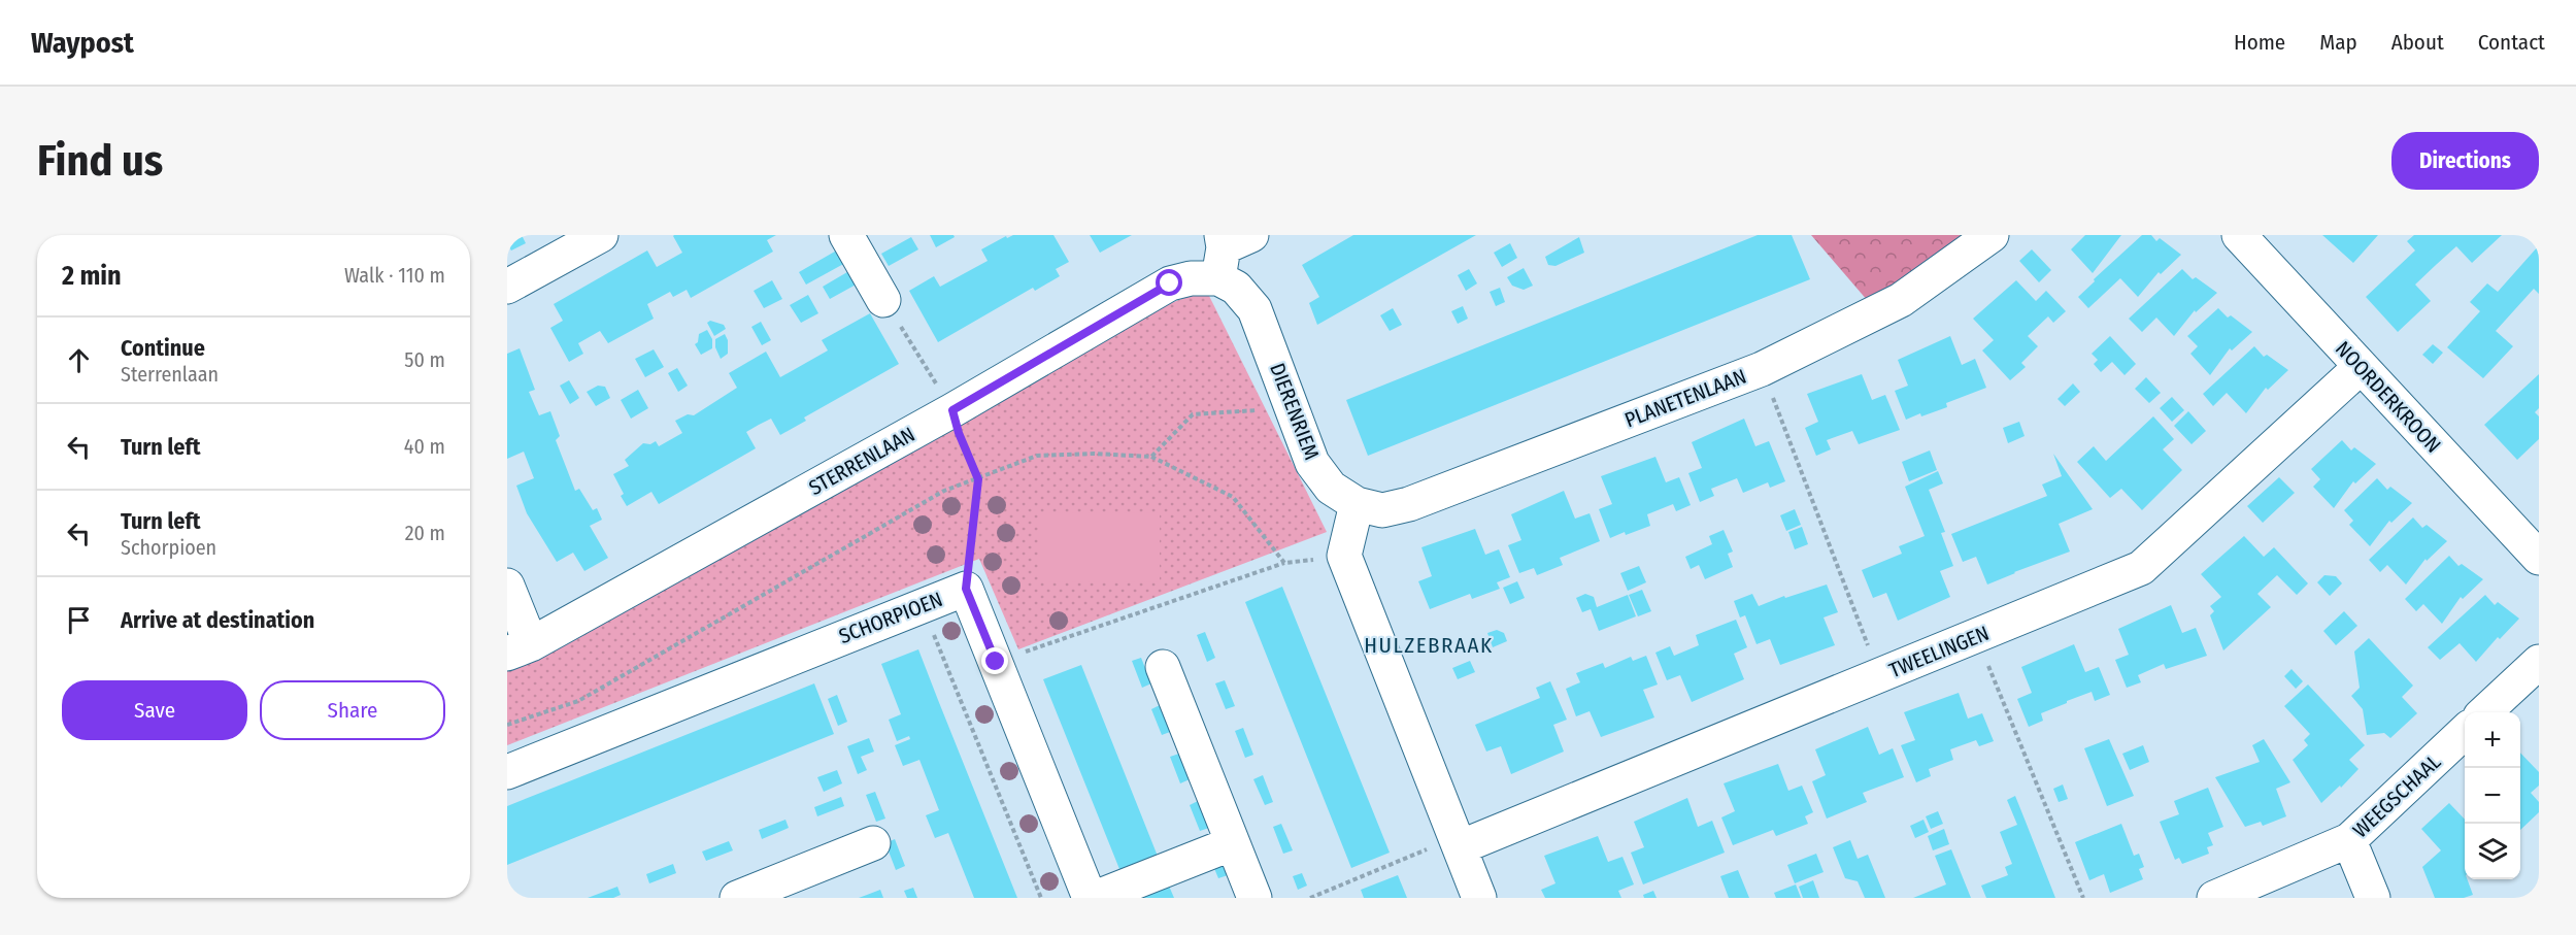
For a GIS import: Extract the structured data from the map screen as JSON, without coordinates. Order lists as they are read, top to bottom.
{
  "streets": {
    "street": [
      "NOORDERKROON",
      "PLANETENLAAN",
      "DIERENRIEM",
      "STERRENLAAN",
      "SCHORPIOEN",
      "TWEELINGEN",
      "WEEGSCHAAL"
    ]
  },
  "crossings": [
    ["NOORDERKROON", "TWEELINGEN"],
    ["PLANETENLAAN", "DIERENRIEM"],
    ["DIERENRIEM", "STERRENLAAN"]
  ],
  "districts": ["HULZEBRAAK"],
  "page": {
    "header": "Waypost",
    "nav": [
      "Home",
      "Map",
      "About",
      "Contact"
    ],
    "buttons": [
      "Directions",
      ["Save", "Share"]
    ],
    "title": "Find us",
    "heading": ["2 min", "Walk · 110 m"],
    "list": [
      ["Continue", "Sterrenlaan", "50 m"],
      ["Turn left", "40 m"],
      ["Turn left", "Schorpioen", "20 m"],
      "Arrive at destination"
    ],
    "map_buttons": ["+", "−"]
  }
}
